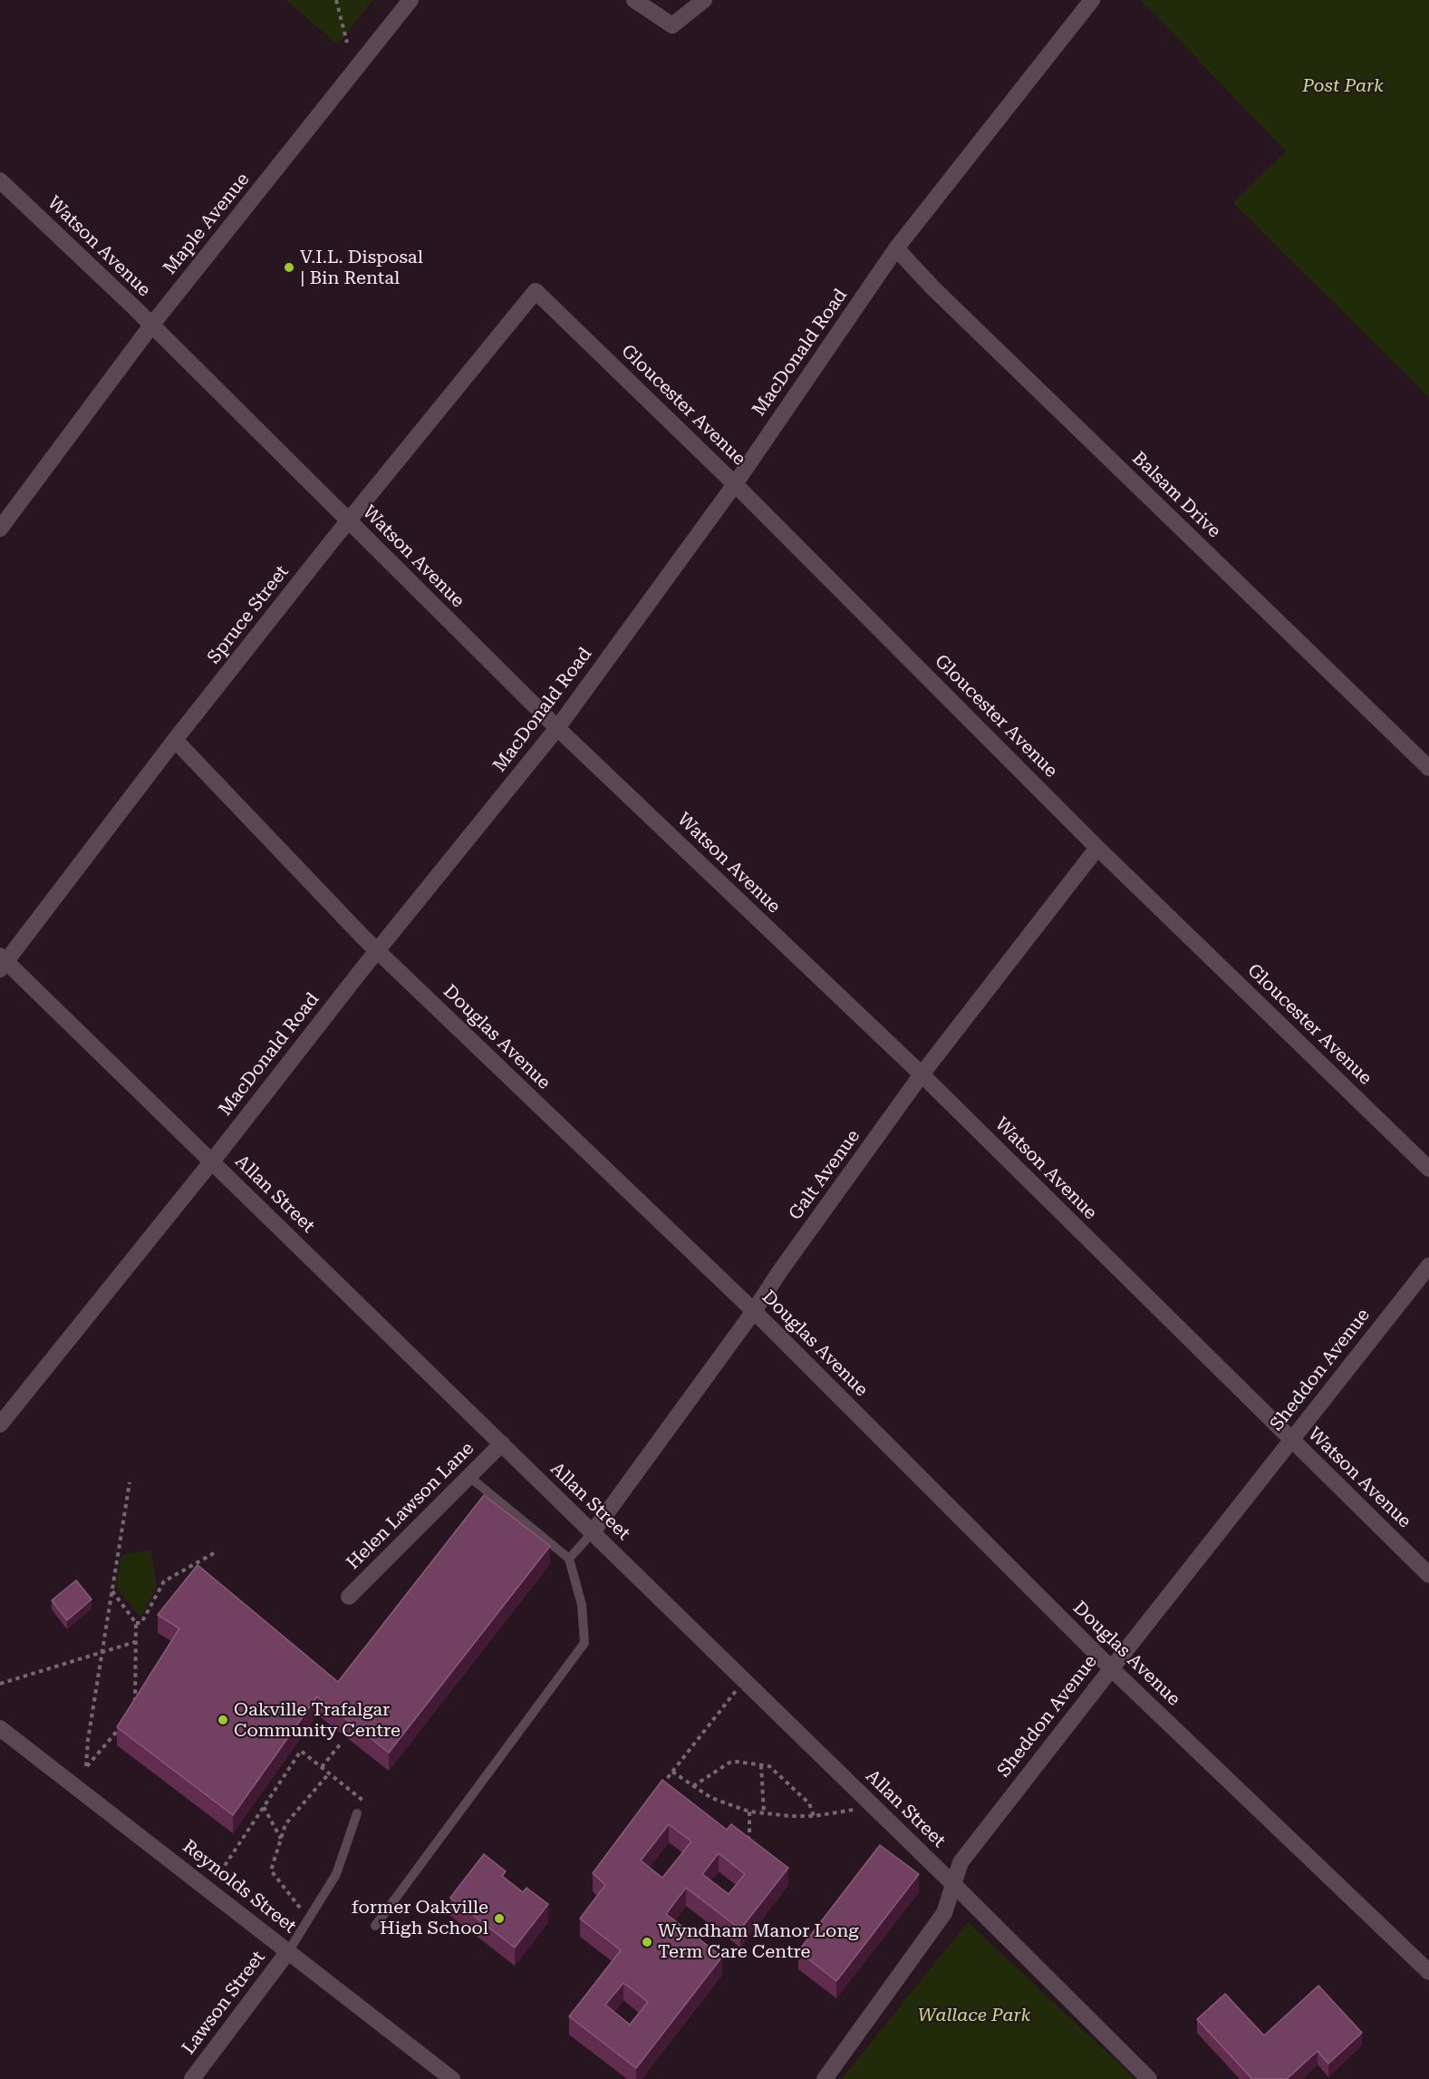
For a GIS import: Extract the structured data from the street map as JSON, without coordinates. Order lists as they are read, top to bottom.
{
  "streets": {
    "street": [
      "Maple Avenue",
      "Watson Avenue",
      "MacDonald Road",
      "Gloucester Avenue",
      "Balsam Drive",
      "Spruce Street",
      "Douglas Avenue",
      "Galt Avenue",
      "Allan Street",
      "Sheddon Avenue",
      "Helen Lawson Lane",
      "Reynolds Street",
      "Lawson Street"
    ]
  },
  "crossings": [
    ["Maple Avenue", "Watson Avenue"],
    ["Watson Avenue", "MacDonald Road"],
    ["Watson Avenue", "Spruce Street"],
    ["Watson Avenue", "Galt Avenue"],
    ["Watson Avenue", "Sheddon Avenue"],
    ["MacDonald Road", "Gloucester Avenue"],
    ["MacDonald Road", "Balsam Drive"],
    ["MacDonald Road", "Douglas Avenue"],
    ["MacDonald Road", "Allan Street"],
    ["Gloucester Avenue", "Spruce Street"],
    ["Gloucester Avenue", "Galt Avenue"],
    ["Spruce Street", "Douglas Avenue"],
    ["Spruce Street", "Allan Street"],
    ["Douglas Avenue", "Galt Avenue"],
    ["Douglas Avenue", "Sheddon Avenue"],
    ["Galt Avenue", "Allan Street"],
    ["Allan Street", "Sheddon Avenue"],
    ["Allan Street", "Helen Lawson Lane"],
    ["Reynolds Street", "Lawson Street"]
  ],
  "parks": ["Post Park", "Wallace Park"],
  "places": [
    "V.I.L. Disposal | Bin Rental",
    "Oakville Trafalgar Community Centre",
    "former Oakville High School",
    "Wyndham Manor Long Term Care Centre"
  ]
}
